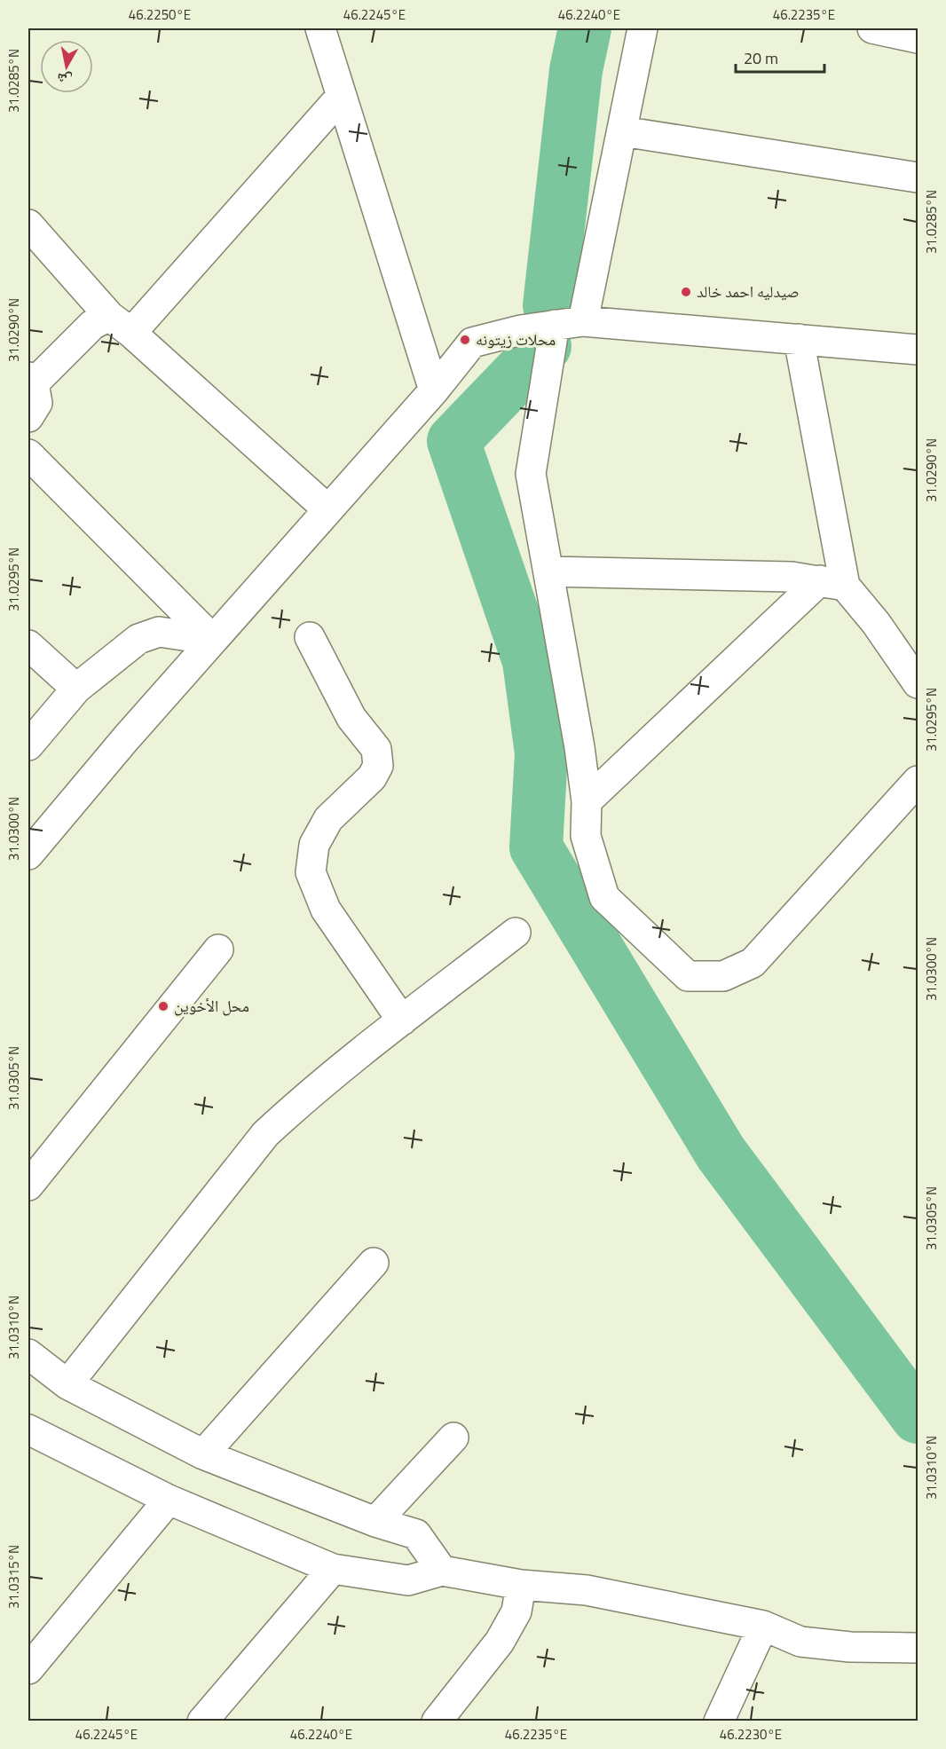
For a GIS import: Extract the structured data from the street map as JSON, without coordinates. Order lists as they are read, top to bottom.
{
  "places": ["صيدليه احمد خالد", "محلات زيتونه", "محل الأخوين"],
  "scale_bar": "20 m",
  "north": "bottom",
  "coordinates": [
    "46.2250°E",
    "46.2245°E",
    "46.2240°E",
    "46.2235°E",
    "31.0285°N",
    "31.0290°N",
    "31.0295°N",
    "31.0300°N",
    "31.0305°N",
    "31.0310°N",
    "31.0315°N",
    "46.2230°E"
  ]
}
